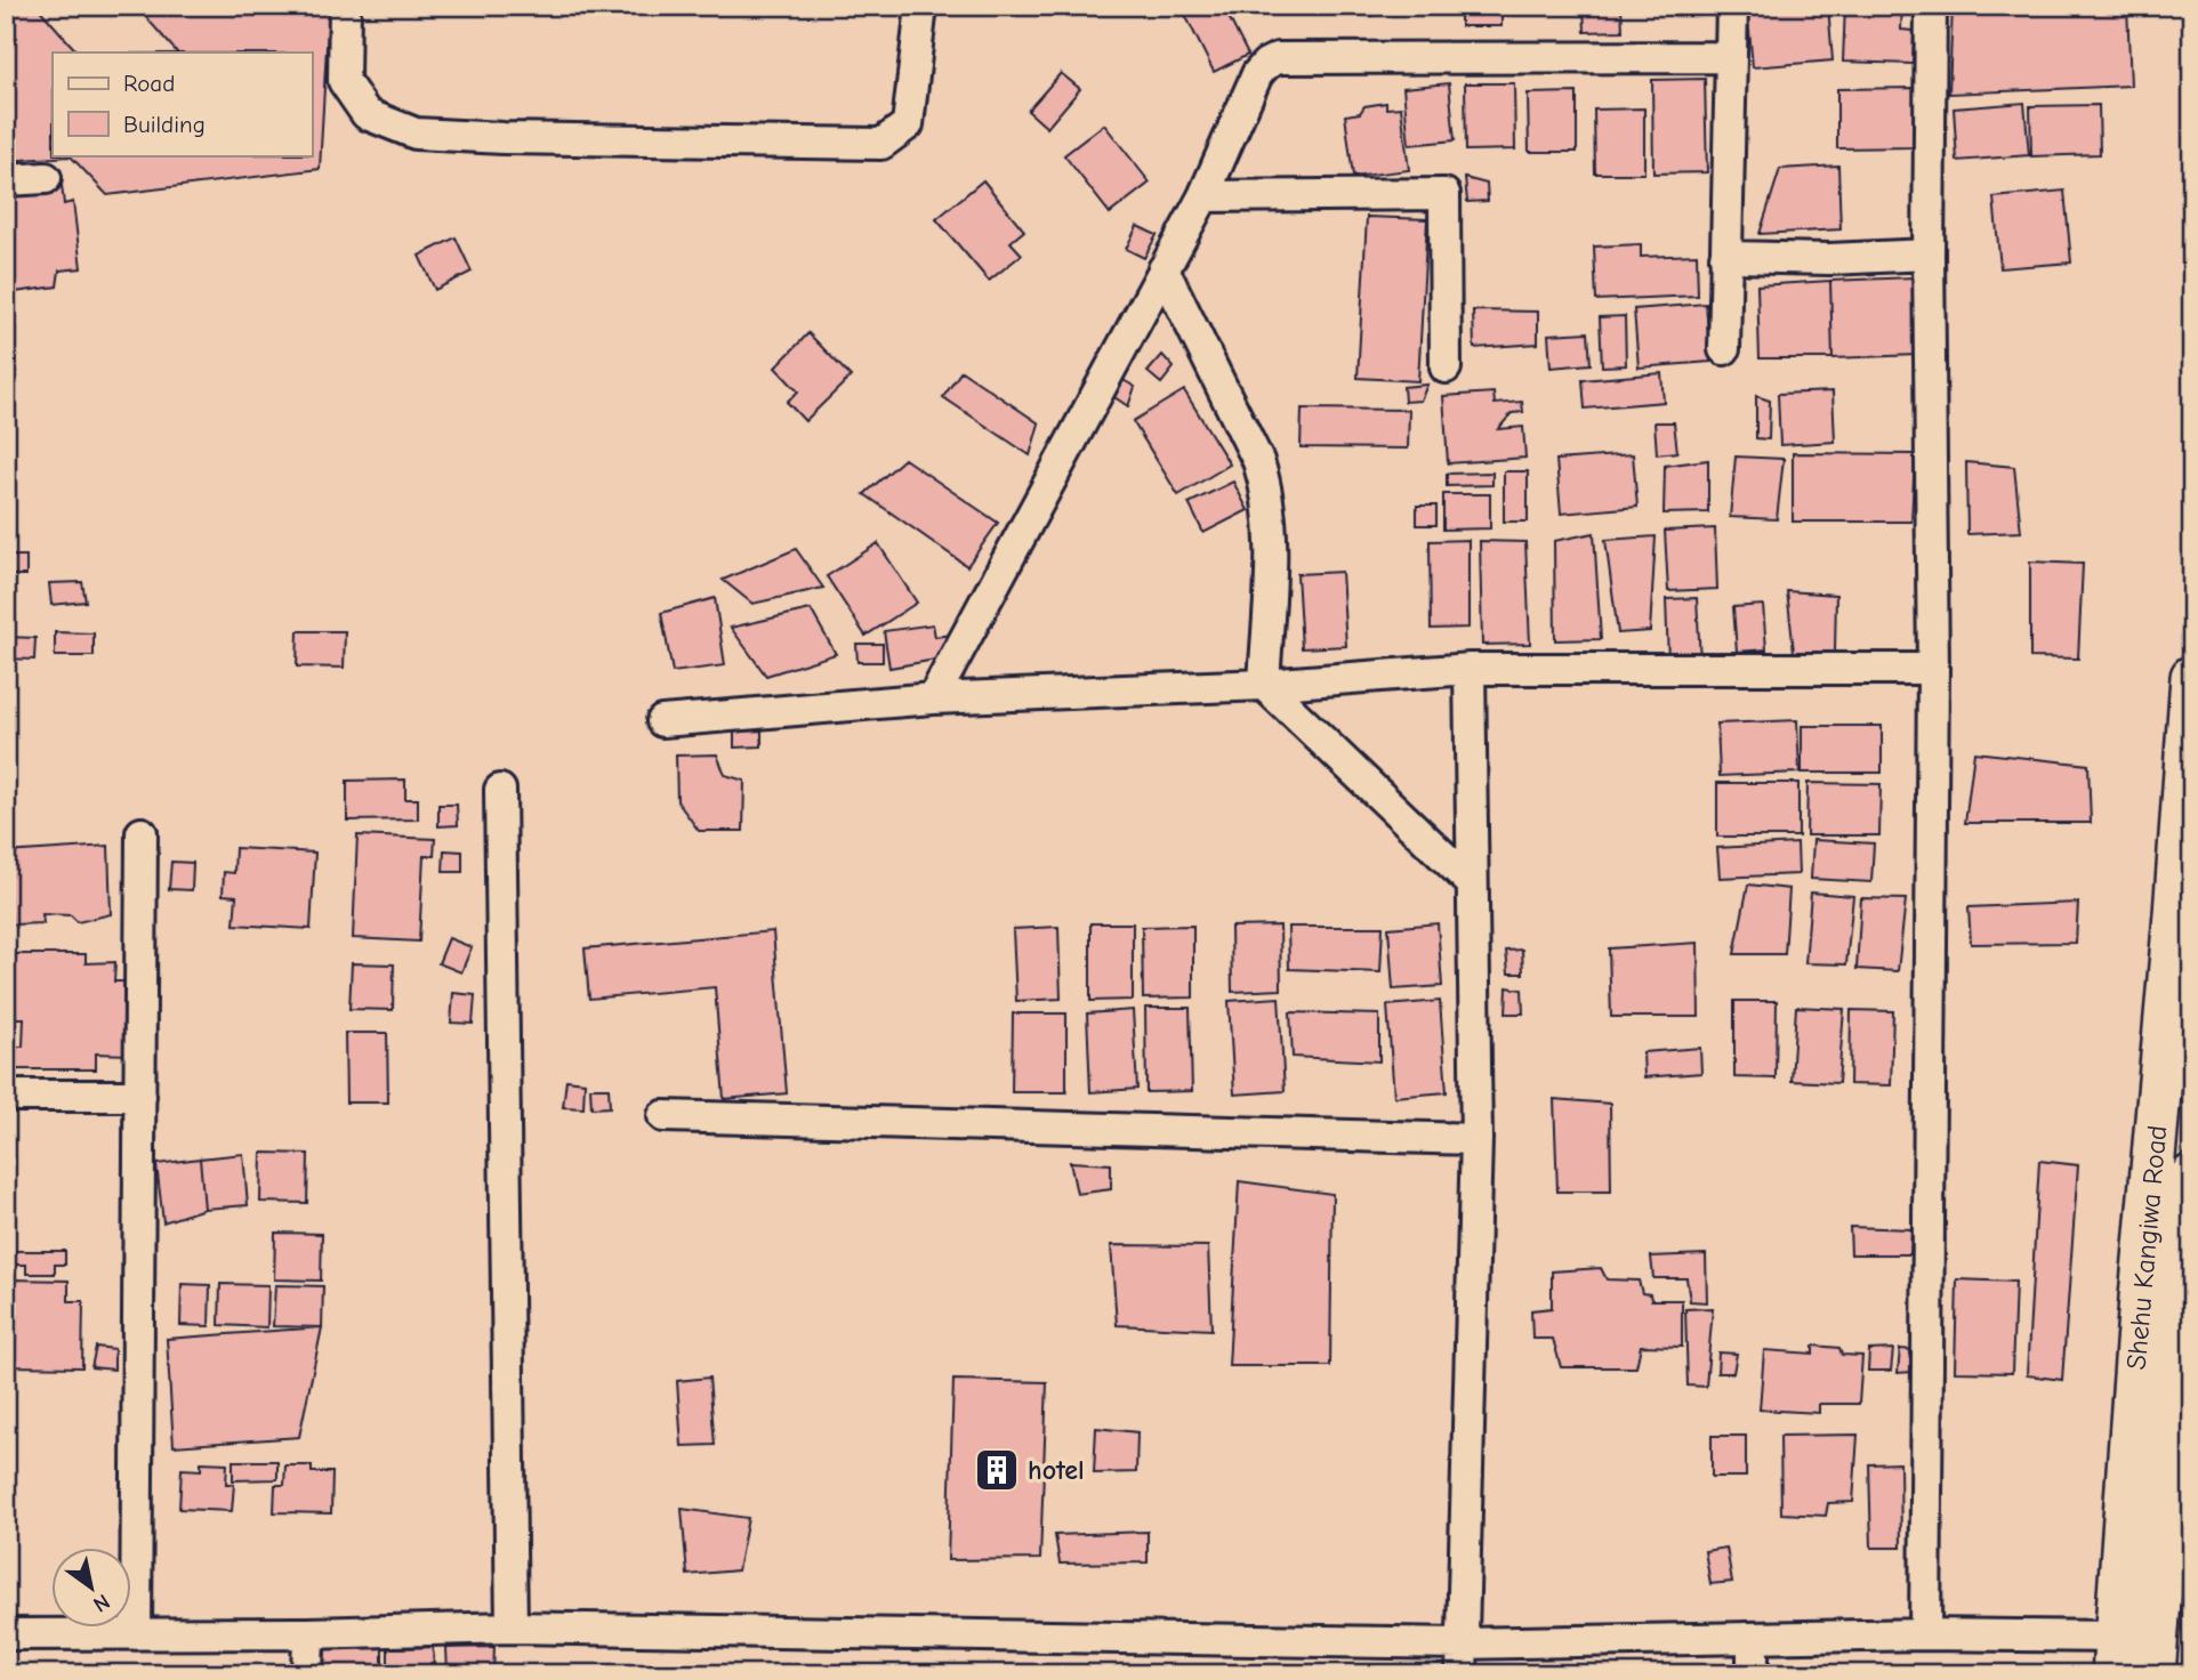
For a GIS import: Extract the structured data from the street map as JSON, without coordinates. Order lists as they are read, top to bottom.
{
  "streets": {
    "main road": ["Shehu Kangiwa Road"]
  },
  "places": {
    "building": ["hotel"]
  },
  "legend": ["Road", "Building"],
  "north": "bottom right"
}
